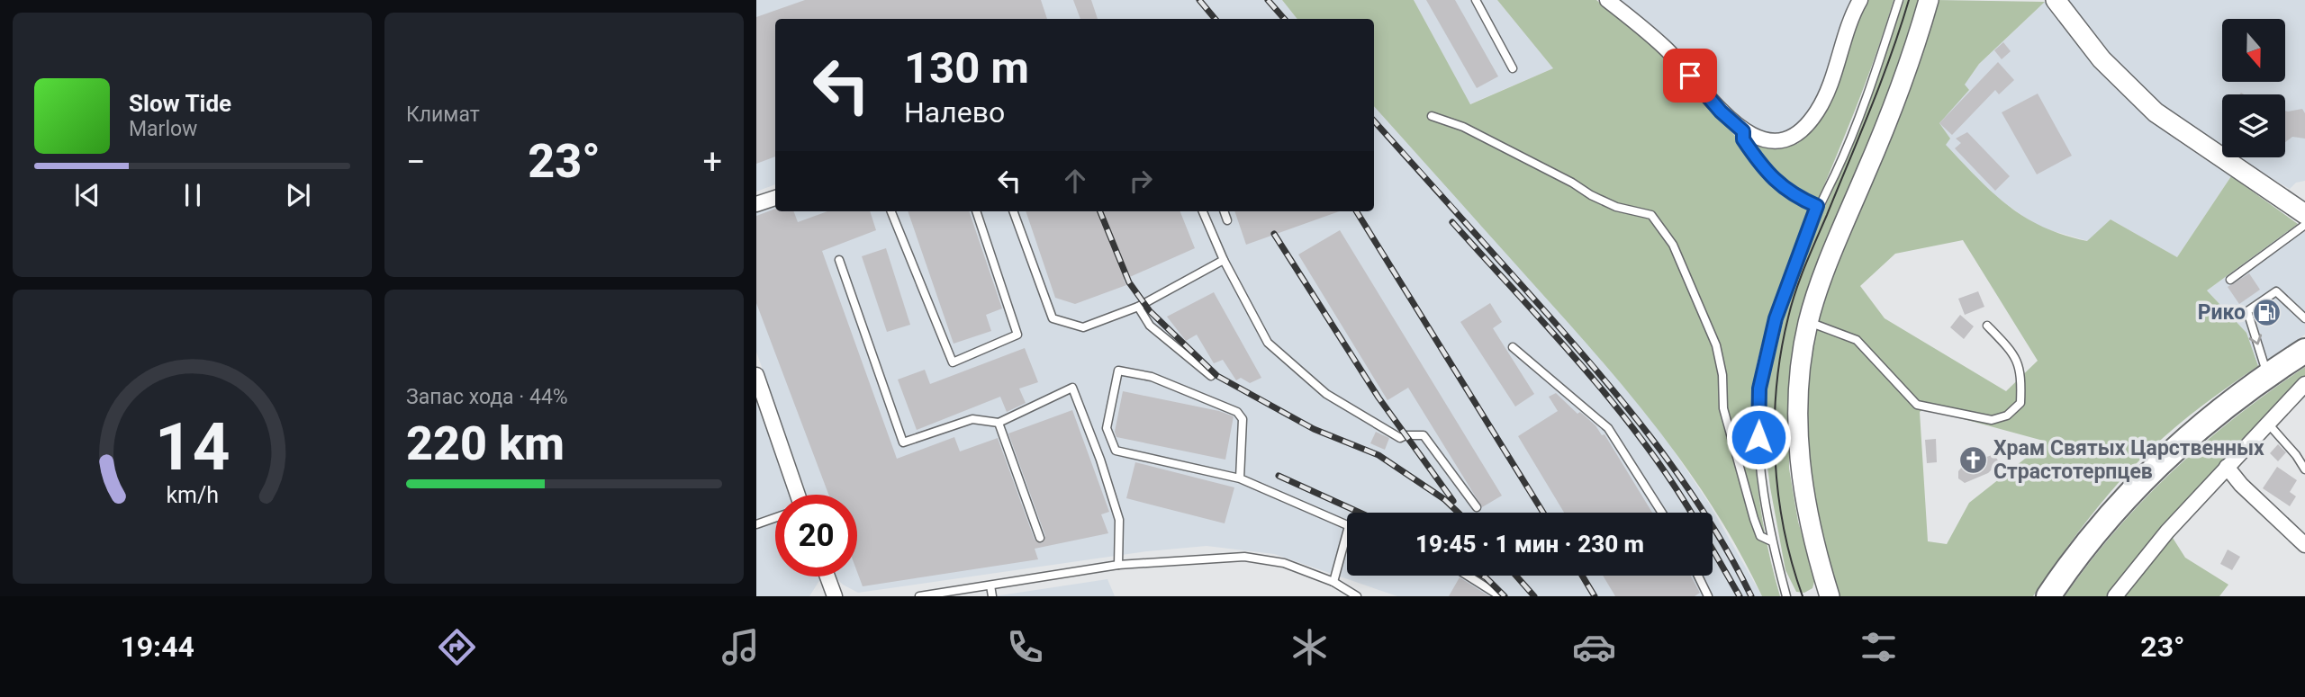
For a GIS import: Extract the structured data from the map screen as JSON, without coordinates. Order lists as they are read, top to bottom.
{
  "places": {
    "fuel station": ["Рико"],
    "church": ["Храм Святых Царственных Страстотерпцев"]
  },
  "north": "bottom",
  "page": {
    "tile": [
      "Климат",
      ["Запас хода · 44%", "220 km"]
    ],
    "turn": ["130 m", "Налево"],
    "song": ["Slow Tide", "Marlow"],
    "heat": ["−", "23°", "+"],
    "limit": "20",
    "trip": "19:45 · 1 мин · 230 m",
    "tabs": ["19:44", "23°"],
    "gauge": ["14", "km/h"]
  }
}
